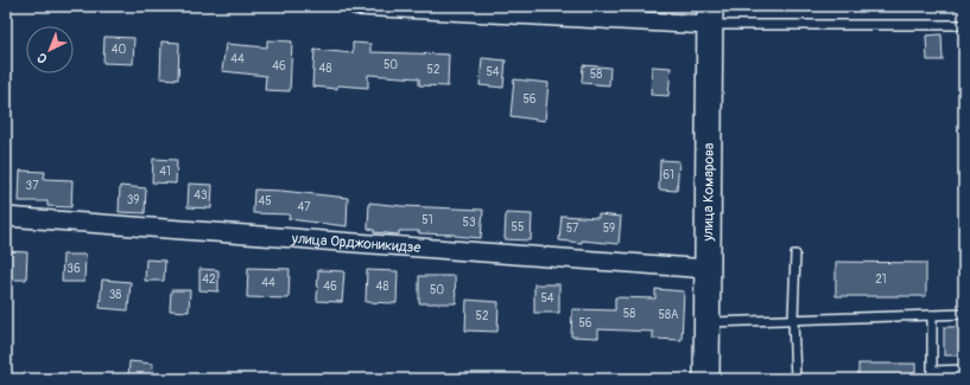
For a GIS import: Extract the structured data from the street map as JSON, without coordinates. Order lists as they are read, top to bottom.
{
  "streets": {
    "street": ["улица Комарова", "улица Орджоникидзе"]
  },
  "crossings": [
    ["улица Комарова", "улица Орджоникидзе"]
  ],
  "house_numbers": [
    "40",
    "44",
    "50",
    "46",
    "48",
    "52",
    "54",
    "58",
    "56",
    "41",
    "61",
    "37",
    "43",
    "39",
    "45",
    "47",
    "51",
    "53",
    "55",
    "57",
    "59",
    "36",
    "42",
    "21",
    "44",
    "46",
    "48",
    "50",
    "38",
    "54",
    "58",
    "58А",
    "52",
    "56"
  ],
  "north": "bottom left"
}
